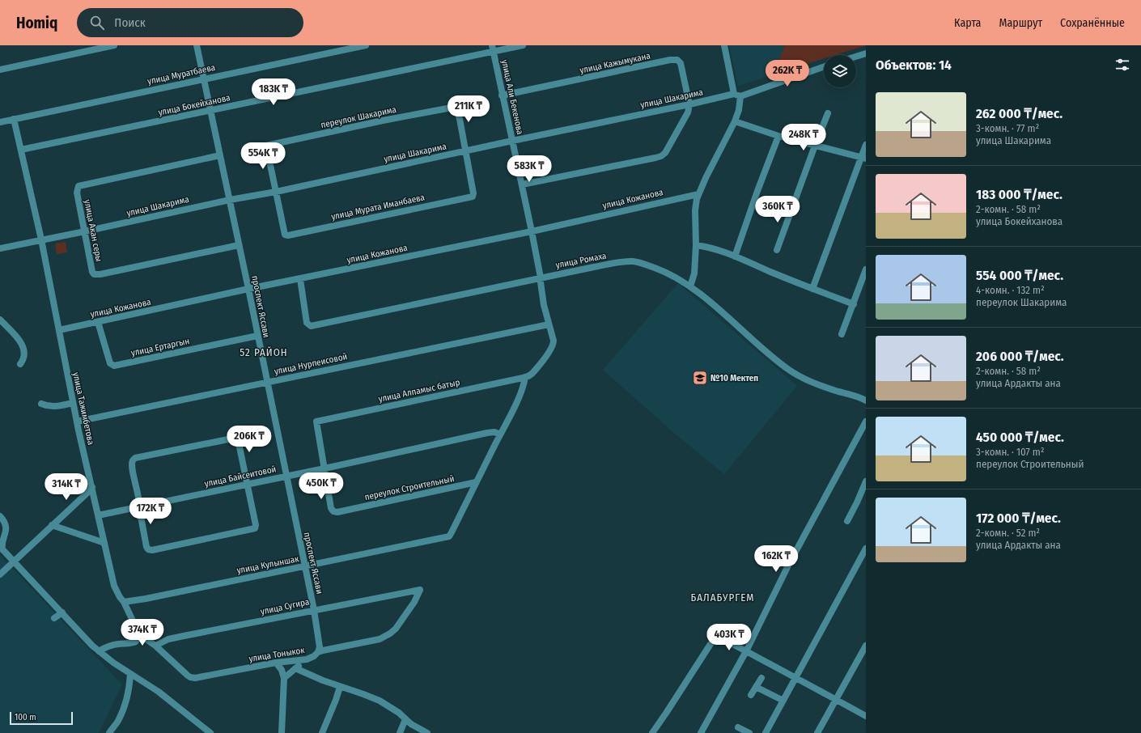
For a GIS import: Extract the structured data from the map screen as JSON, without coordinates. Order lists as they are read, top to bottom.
{
  "streets": {
    "street": [
      "улица Кажымукана",
      "улица Муратбаева",
      "улица Али Бекенова",
      "улица Шакарима",
      "улица Бокейханова",
      "переулок Шакарима",
      "улица Кожанова",
      "улица Мурата Иманбаева",
      "улица Акан серы",
      "улица Ромаха",
      "проспект Яссави",
      "улица Ертаргын",
      "улица Нурпеисовой",
      "улица Алпамыс батыр",
      "улица Тажимбетова",
      "улица Байсеитовой",
      "переулок Строительный",
      "улица Кулыншак",
      "улица Сугира",
      "улица Тоныкок"
    ]
  },
  "crossings": [
    ["улица Кажымукана", "улица Али Бекенова"],
    ["улица Кажымукана", "улица Шакарима"],
    ["улица Муратбаева", "проспект Яссави"],
    ["улица Муратбаева", "улица Тажимбетова"],
    ["улица Али Бекенова", "улица Шакарима"],
    ["улица Али Бекенова", "улица Бокейханова"],
    ["улица Али Бекенова", "улица Кожанова"],
    ["улица Али Бекенова", "улица Ромаха"],
    ["улица Али Бекенова", "улица Нурпеисовой"],
    ["улица Али Бекенова", "улица Алпамыс батыр"],
    ["улица Шакарима", "переулок Шакарима"],
    ["улица Шакарима", "улица Мурата Иманбаева"],
    ["улица Шакарима", "улица Акан серы"],
    ["улица Шакарима", "проспект Яссави"],
    ["улица Шакарима", "улица Тажимбетова"],
    ["улица Бокейханова", "проспект Яссави"],
    ["улица Бокейханова", "улица Тажимбетова"],
    ["переулок Шакарима", "улица Мурата Иманбаева"],
    ["улица Кожанова", "улица Ромаха"],
    ["улица Кожанова", "проспект Яссави"],
    ["улица Кожанова", "улица Ертаргын"],
    ["улица Кожанова", "улица Тажимбетова"],
    ["улица Акан серы", "проспект Яссави"],
    ["проспект Яссави", "улица Ертаргын"],
    ["проспект Яссави", "улица Нурпеисовой"],
    ["проспект Яссави", "улица Байсеитовой"],
    ["проспект Яссави", "улица Кулыншак"],
    ["проспект Яссави", "улица Сугира"],
    ["проспект Яссави", "улица Тоныкок"],
    ["улица Нурпеисовой", "улица Тажимбетова"],
    ["улица Алпамыс батыр", "улица Байсеитовой"],
    ["улица Алпамыс батыр", "переулок Строительный"],
    ["улица Тажимбетова", "улица Байсеитовой"],
    ["улица Тажимбетова", "улица Кулыншак"],
    ["улица Тажимбетова", "улица Сугира"],
    ["улица Тажимбетова", "улица Тоныкок"],
    ["улица Байсеитовой", "переулок Строительный"],
    ["переулок Строительный", "улица Кулыншак"],
    ["улица Сугира", "улица Тоныкок"]
  ],
  "districts": ["52 РАЙОН", "БАЛАБУРГЕМ"],
  "places": {
    "school or university": ["№10 Мектеп"]
  },
  "scale_bar": "100 m",
  "page": {
    "header": "Homiq",
    "search": "Поиск",
    "nav": ["Карта", "Маршрут", "Сохранённые"],
    "heading": "Объектов: 14",
    "price": [
      "262K ₸",
      "183K ₸",
      "211K ₸",
      "248K ₸",
      "554K ₸",
      "583K ₸",
      "360K ₸",
      "206K ₸",
      "450K ₸",
      "314K ₸",
      "172K ₸",
      "162K ₸",
      "374K ₸",
      "403K ₸"
    ],
    "list": [
      {
        "name": "262 000 ₸/мес.",
        "note": "3-комн. · 77 m² · улица Шакарима"
      },
      {
        "name": "183 000 ₸/мес.",
        "note": "2-комн. · 58 m² · улица Бокейханова"
      },
      {
        "name": "554 000 ₸/мес.",
        "note": "4-комн. · 132 m² · переулок Шакарима"
      },
      {
        "name": "206 000 ₸/мес.",
        "note": "2-комн. · 58 m² · улица Ардакты ана"
      },
      {
        "name": "450 000 ₸/мес.",
        "note": "3-комн. · 107 m² · переулок Строительный"
      },
      {
        "name": "172 000 ₸/мес.",
        "note": "2-комн. · 52 m² · улица Ардакты ана"
      }
    ],
    "scale": "100 m"
  }
}
